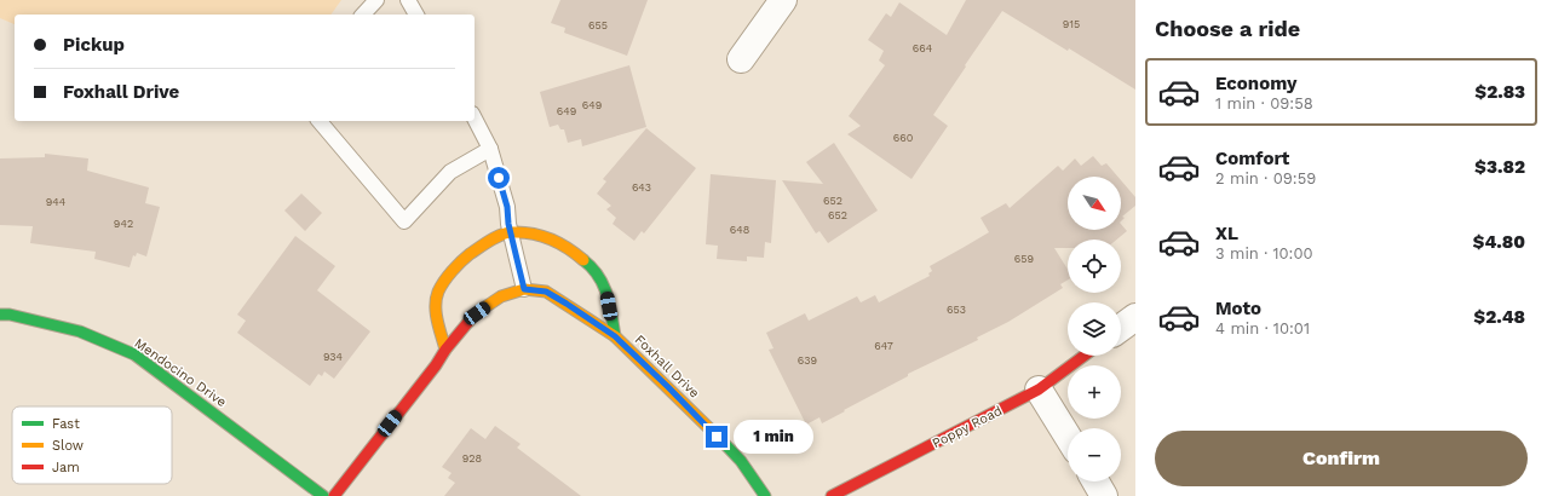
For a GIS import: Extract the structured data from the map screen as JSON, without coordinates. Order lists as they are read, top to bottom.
{
  "streets": {
    "street": ["Foxhall Drive", "Mendocino Drive", "Poppy Road"]
  },
  "house_numbers": [
    "915",
    "655",
    "664",
    "649",
    "649",
    "660",
    "643",
    "652",
    "944",
    "652",
    "942",
    "648",
    "659",
    "653",
    "647",
    "934",
    "639",
    "928"
  ],
  "legend": ["Fast", "Slow", "Jam"],
  "north": "bottom right",
  "page": {
    "heading": "Choose a ride",
    "banner": ["Pickup", "Foxhall Drive"],
    "list": [
      {
        "name": "Economy",
        "note": "1 min · 09:58",
        "value": "$2.83"
      },
      {
        "name": "Comfort",
        "note": "2 min · 09:59",
        "value": "$3.82"
      },
      {
        "name": "XL",
        "note": "3 min · 10:00",
        "value": "$4.80"
      },
      {
        "name": "Moto",
        "note": "4 min · 10:01",
        "value": "$2.48"
      }
    ],
    "map_buttons": ["+", "−"],
    "bubble": "1 min",
    "buttons": "Confirm"
  }
}
